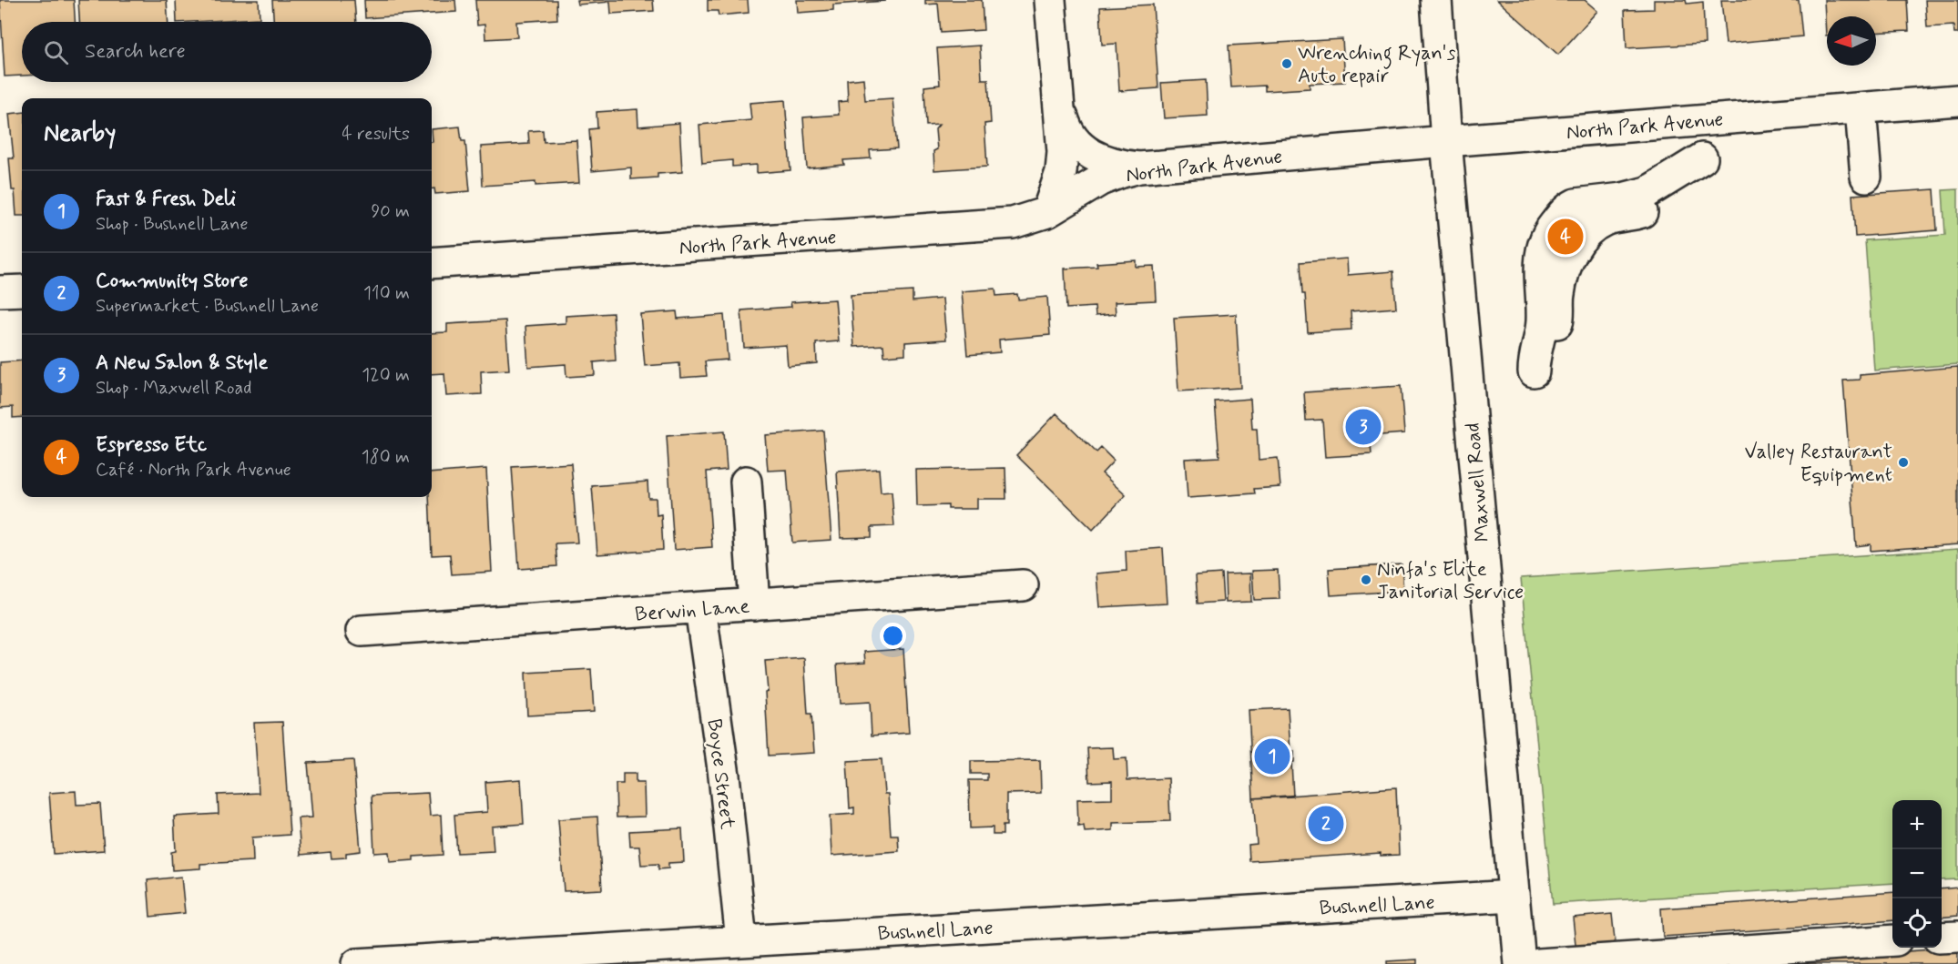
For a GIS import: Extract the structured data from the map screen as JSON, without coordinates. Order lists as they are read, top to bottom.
{
  "streets": {
    "street": [
      "North Park Avenue",
      "Maxwell Road",
      "Berwin Lane",
      "Boyce Street",
      "Bushnell Lane"
    ]
  },
  "crossings": [
    ["North Park Avenue", "Maxwell Road"],
    ["Maxwell Road", "Bushnell Lane"],
    ["Berwin Lane", "Boyce Street"],
    ["Boyce Street", "Bushnell Lane"]
  ],
  "places": ["Wrenching Ryan's Auto repair", "Valley Restaurant Equipment", "Ninfa's Elite Janitorial Service"],
  "north": "left",
  "page": {
    "search": "Search here",
    "heading": ["Nearby", "4 results"],
    "list": [
      {
        "mark": "1",
        "name": "Fast & Fresh Deli",
        "note": "Shop · Bushnell Lane",
        "value": "90 m"
      },
      {
        "mark": "2",
        "name": "Community Store",
        "note": "Supermarket · Bushnell Lane",
        "value": "110 m"
      },
      {
        "mark": "3",
        "name": "A New Salon & Style",
        "note": "Shop · Maxwell Road",
        "value": "120 m"
      },
      {
        "mark": "4",
        "name": "Espresso Etc",
        "note": "Café · North Park Avenue",
        "value": "180 m"
      }
    ],
    "pins": [
      "4",
      "3",
      "1",
      "2"
    ],
    "map_buttons": ["+", "−"]
  }
}
